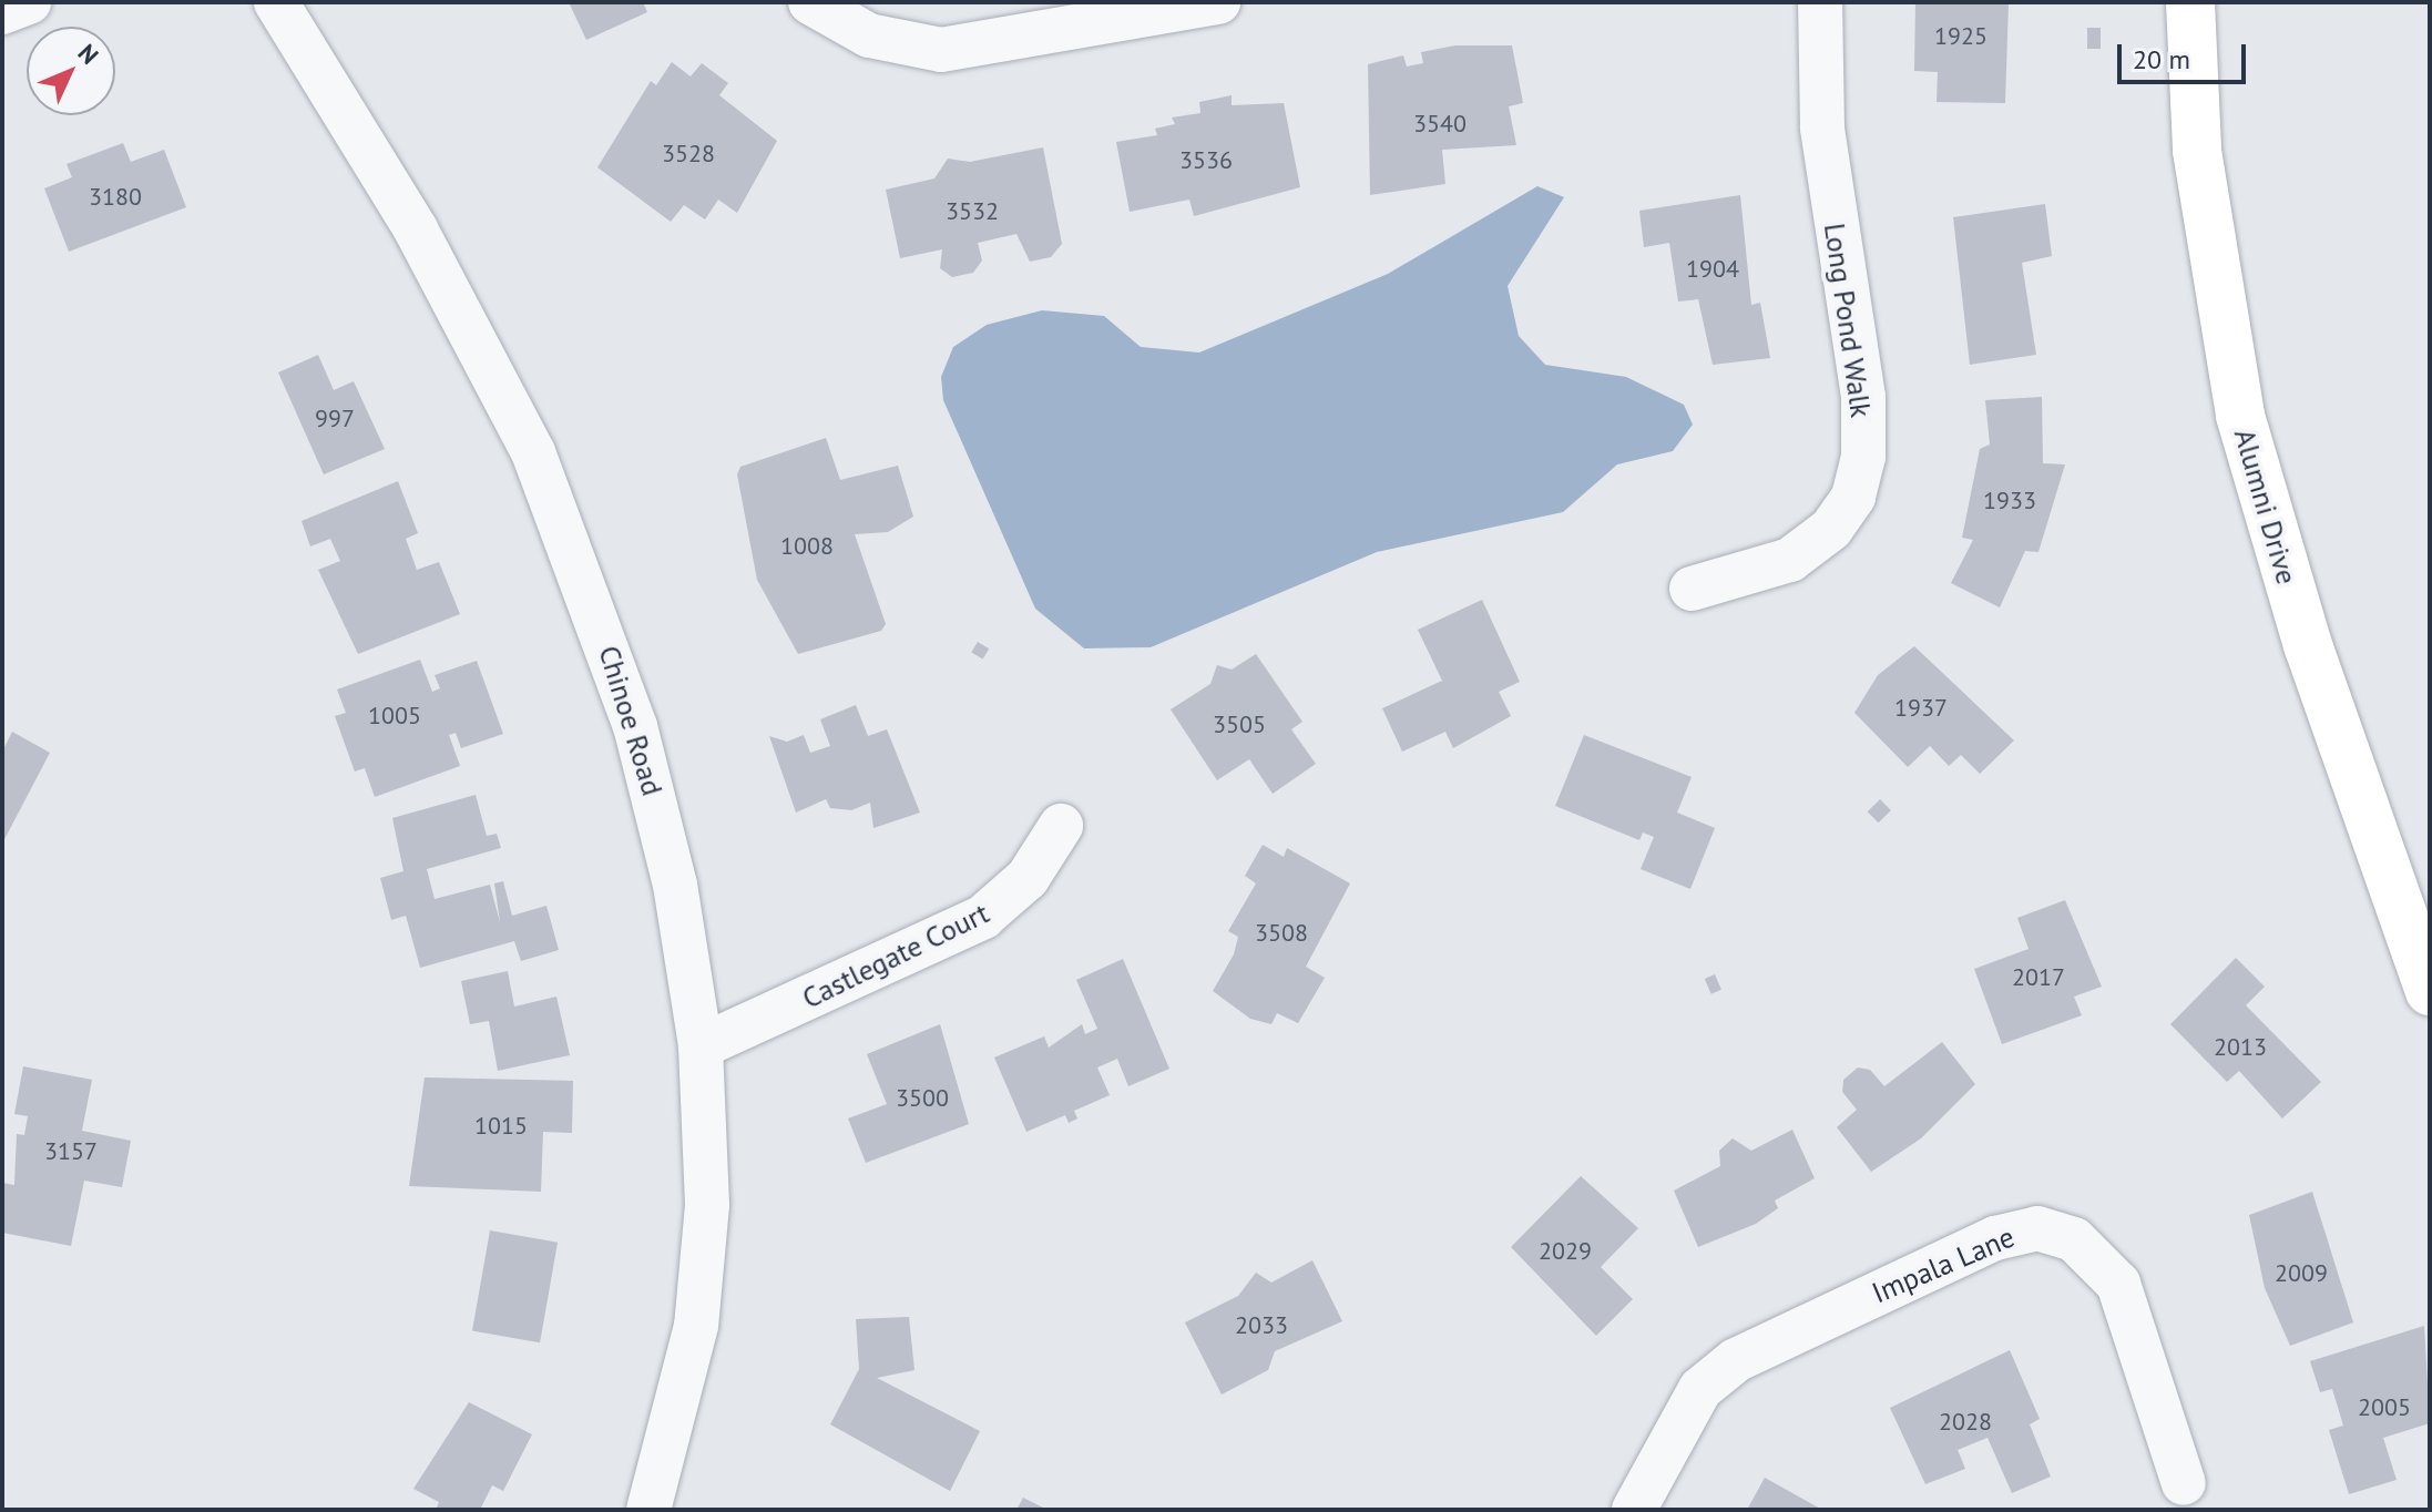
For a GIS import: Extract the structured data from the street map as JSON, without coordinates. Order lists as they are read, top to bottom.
{
  "streets": {
    "main road": ["Alumni Drive"],
    "street": [
      "Long Pond Walk",
      "Chinoe Road",
      "Castlegate Court",
      "Impala Lane"
    ]
  },
  "crossings": [
    ["Chinoe Road", "Castlegate Court"]
  ],
  "house_numbers": [
    "1925",
    "3540",
    "3528",
    "3536",
    "3180",
    "3532",
    "1904",
    "997",
    "1933",
    "1008",
    "1937",
    "1005",
    "3505",
    "3508",
    "2017",
    "2013",
    "3500",
    "1015",
    "3157",
    "2029",
    "2009",
    "2033",
    "2005",
    "2028"
  ],
  "scale_bar": "20 m",
  "north": "top right"
}
